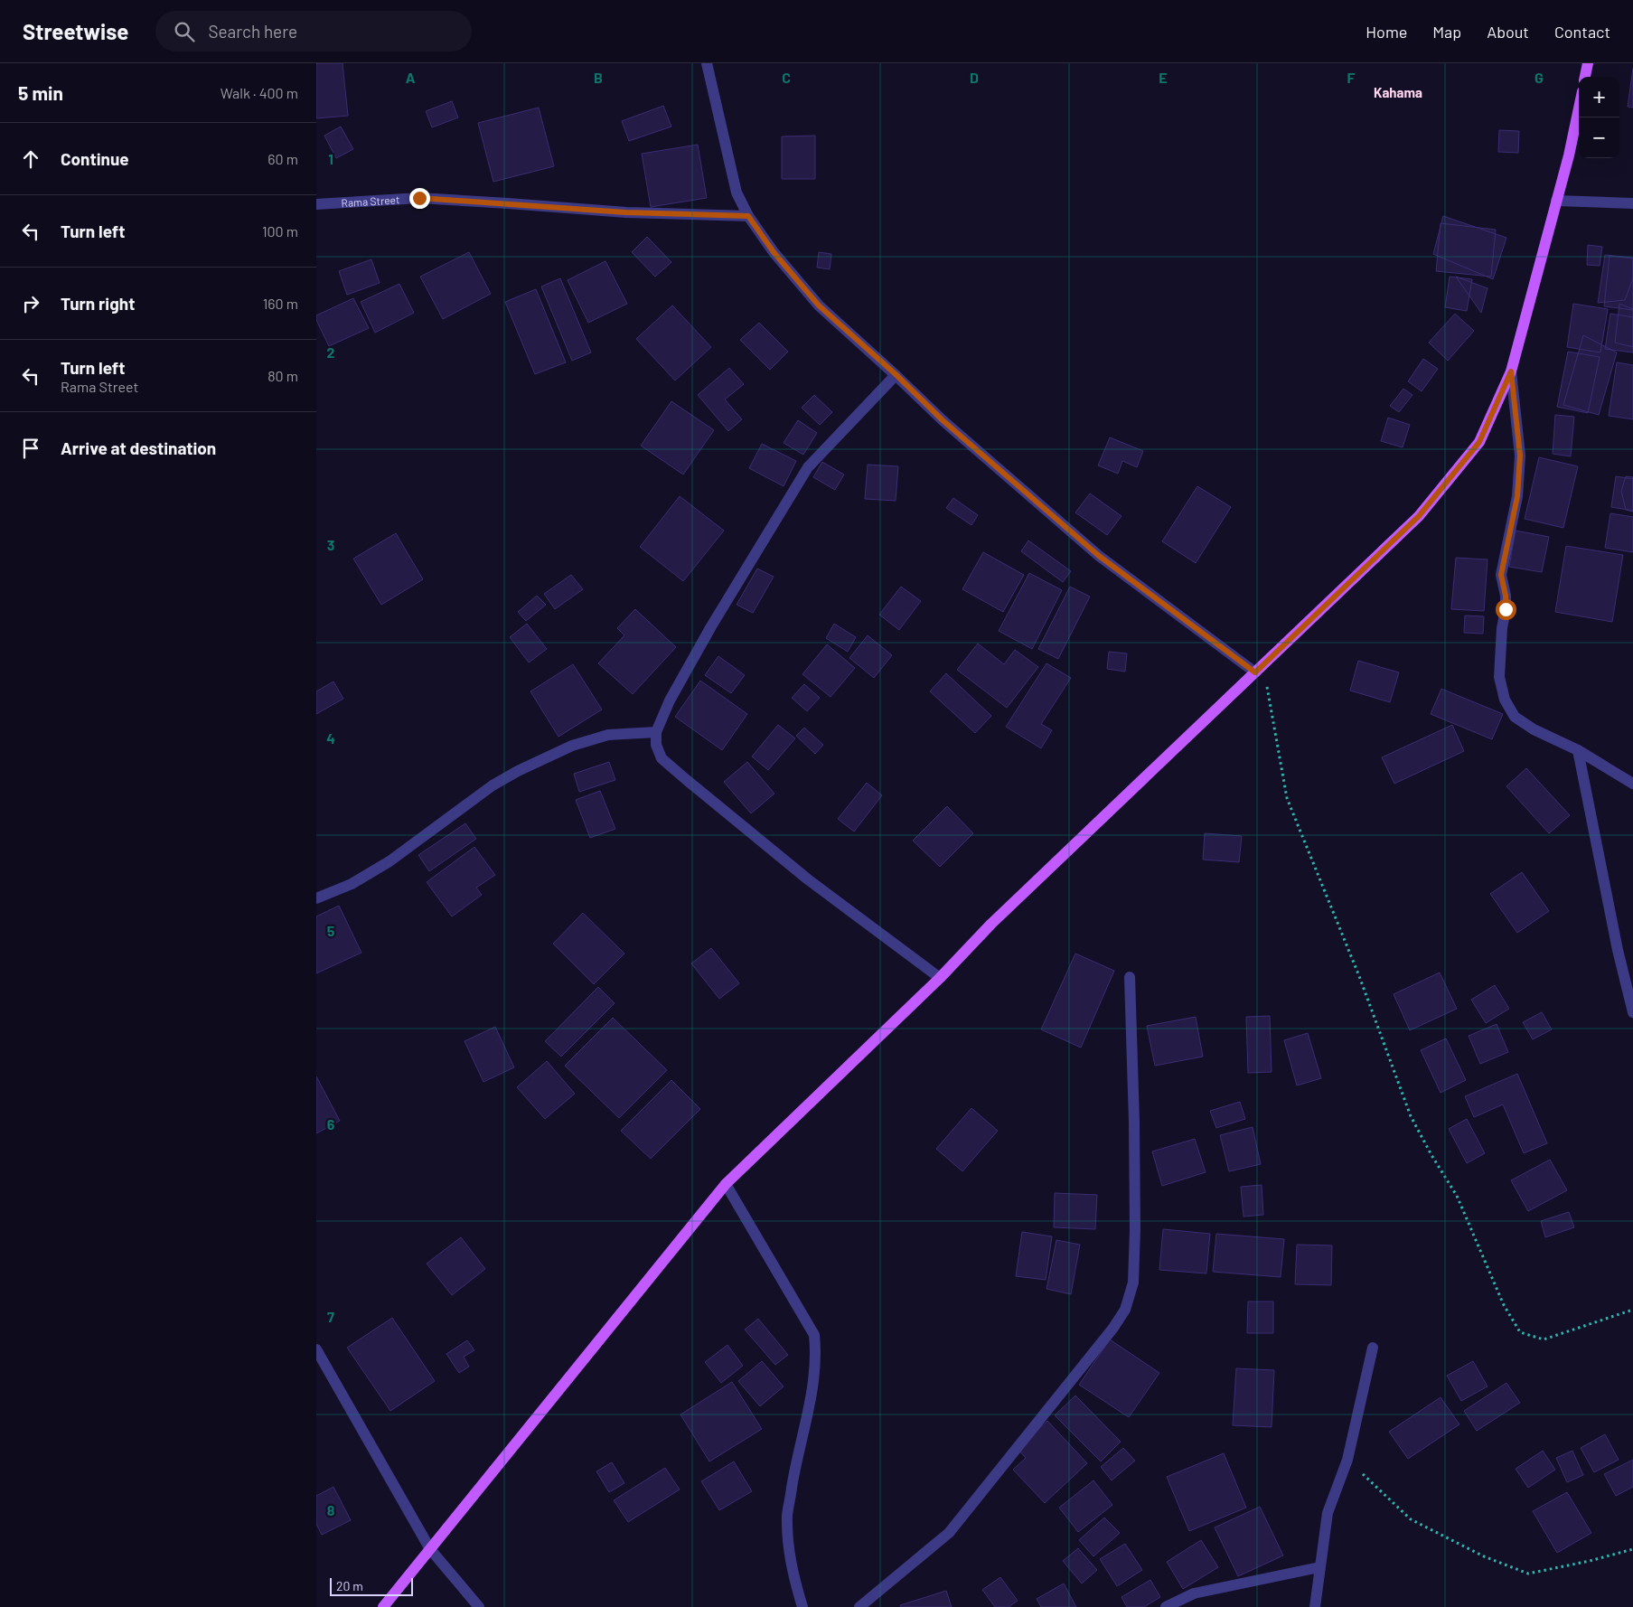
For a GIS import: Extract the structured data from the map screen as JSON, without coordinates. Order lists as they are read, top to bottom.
{
  "streets": {
    "street": ["Rama Street"]
  },
  "districts": ["Kahama"],
  "scale_bar": "20 m",
  "page": {
    "header": "Streetwise",
    "search": "Search here",
    "nav": [
      "Home",
      "Map",
      "About",
      "Contact"
    ],
    "heading": ["5 min", "Walk · 400 m"],
    "map_buttons": ["+", "−"],
    "list": [
      ["Continue", "60 m"],
      ["Turn left", "100 m"],
      ["Turn right", "160 m"],
      ["Turn left", "Rama Street", "80 m"],
      "Arrive at destination"
    ],
    "scale": "20 m"
  },
  "grid": {
    "columns": [
      "A",
      "B",
      "C",
      "D",
      "E",
      "F",
      "G"
    ],
    "rows": [
      "1",
      "2",
      "3",
      "4",
      "5",
      "6",
      "7",
      "8"
    ]
  }
}
